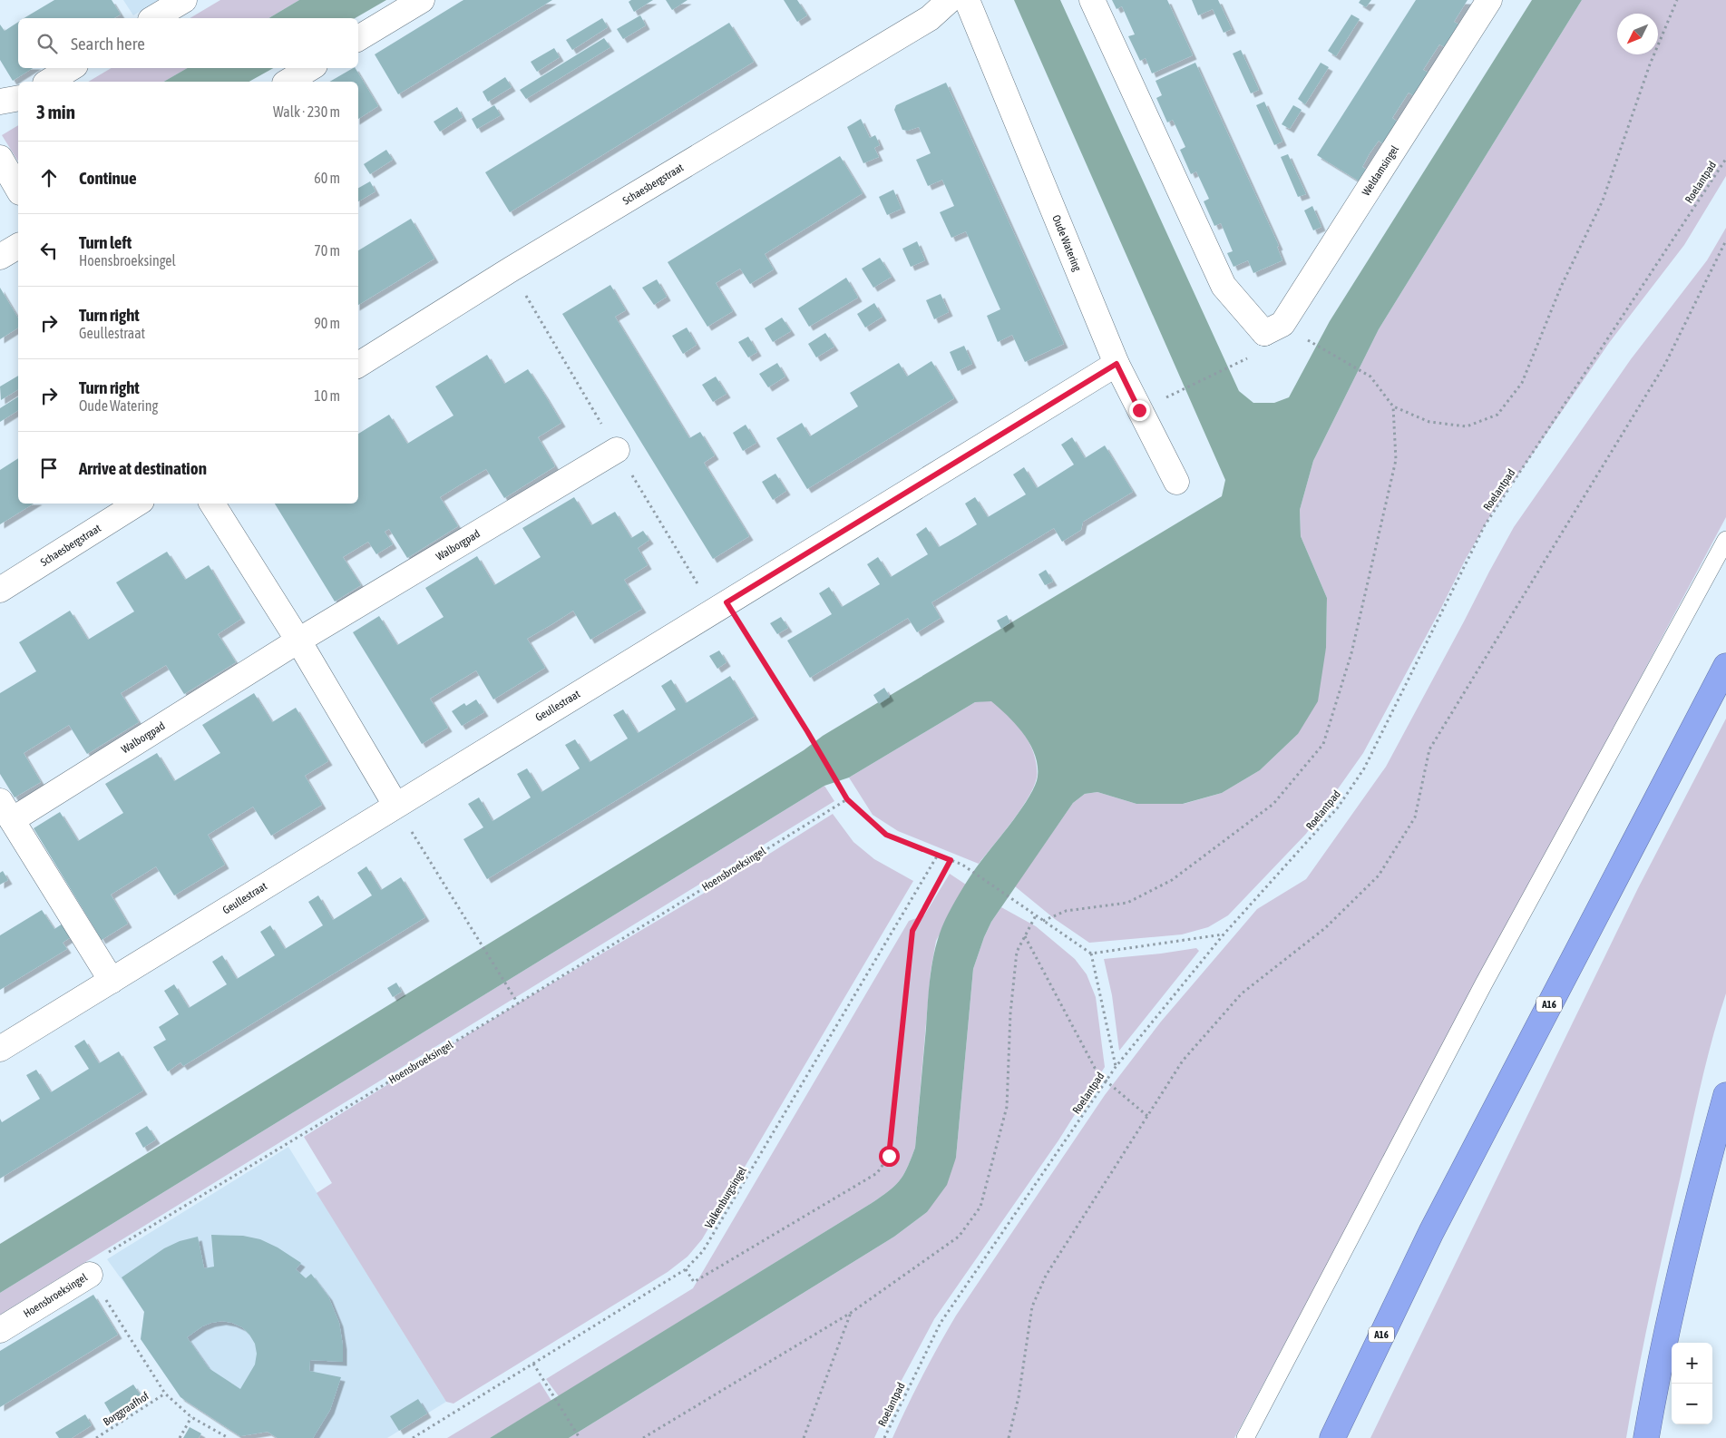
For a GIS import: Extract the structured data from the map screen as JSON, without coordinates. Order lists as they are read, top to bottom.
{
  "streets": {
    "highway": ["A16"],
    "street": [
      "Weldamsingel",
      "Schaesbergstraat",
      "Oude Watering",
      "Walborgpad",
      "Geullestraat",
      "Hoensbroeksingel"
    ],
    "path": ["Roelantpad", "Valkenburgsingel", "Borggraafhof"]
  },
  "crossings": [
    ["Oude Watering", "Geullestraat"],
    ["Walborgpad", "Geullestraat"]
  ],
  "north": "bottom left",
  "page": {
    "search": "Search here",
    "heading": ["3 min", "Walk · 230 m"],
    "list": [
      ["Continue", "60 m"],
      ["Turn left", "Hoensbroeksingel", "70 m"],
      ["Turn right", "Geullestraat", "90 m"],
      ["Turn right", "Oude Watering", "10 m"],
      "Arrive at destination"
    ],
    "map_buttons": ["+", "−"]
  }
}
